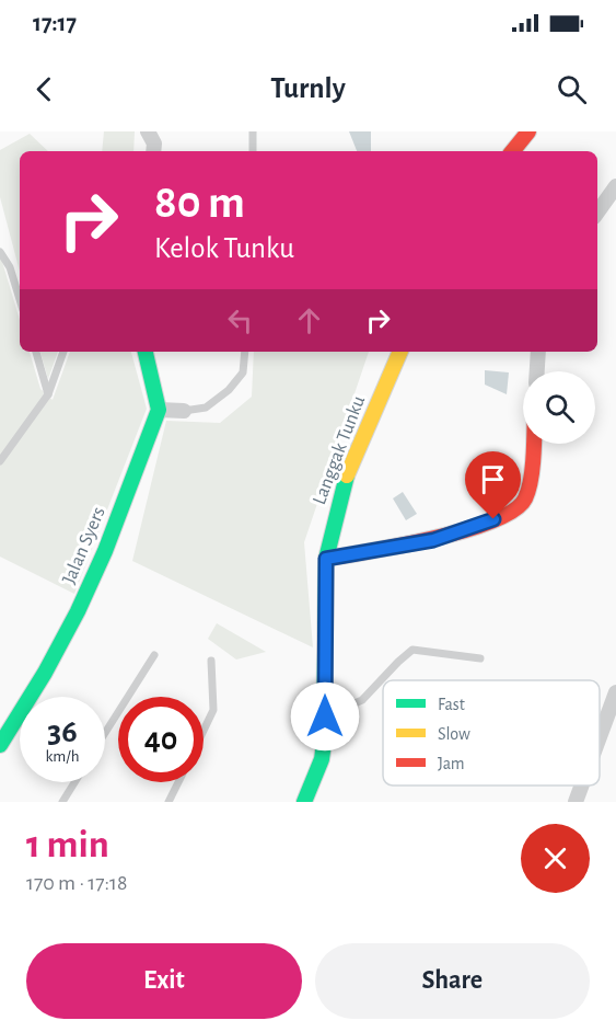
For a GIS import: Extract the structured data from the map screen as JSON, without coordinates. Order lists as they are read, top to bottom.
{
  "streets": {
    "street": ["Langgak Tunku", "Jalan Syers"]
  },
  "legend": ["Fast", "Slow", "Jam"],
  "page": {
    "status": "17:17",
    "header": "Turnly",
    "turn": ["80 m", "Kelok Tunku"],
    "speed": "36 km/h",
    "limit": "40",
    "heading": ["1 min", "170 m · 17:18"],
    "buttons": ["Exit", "Share"]
  }
}
